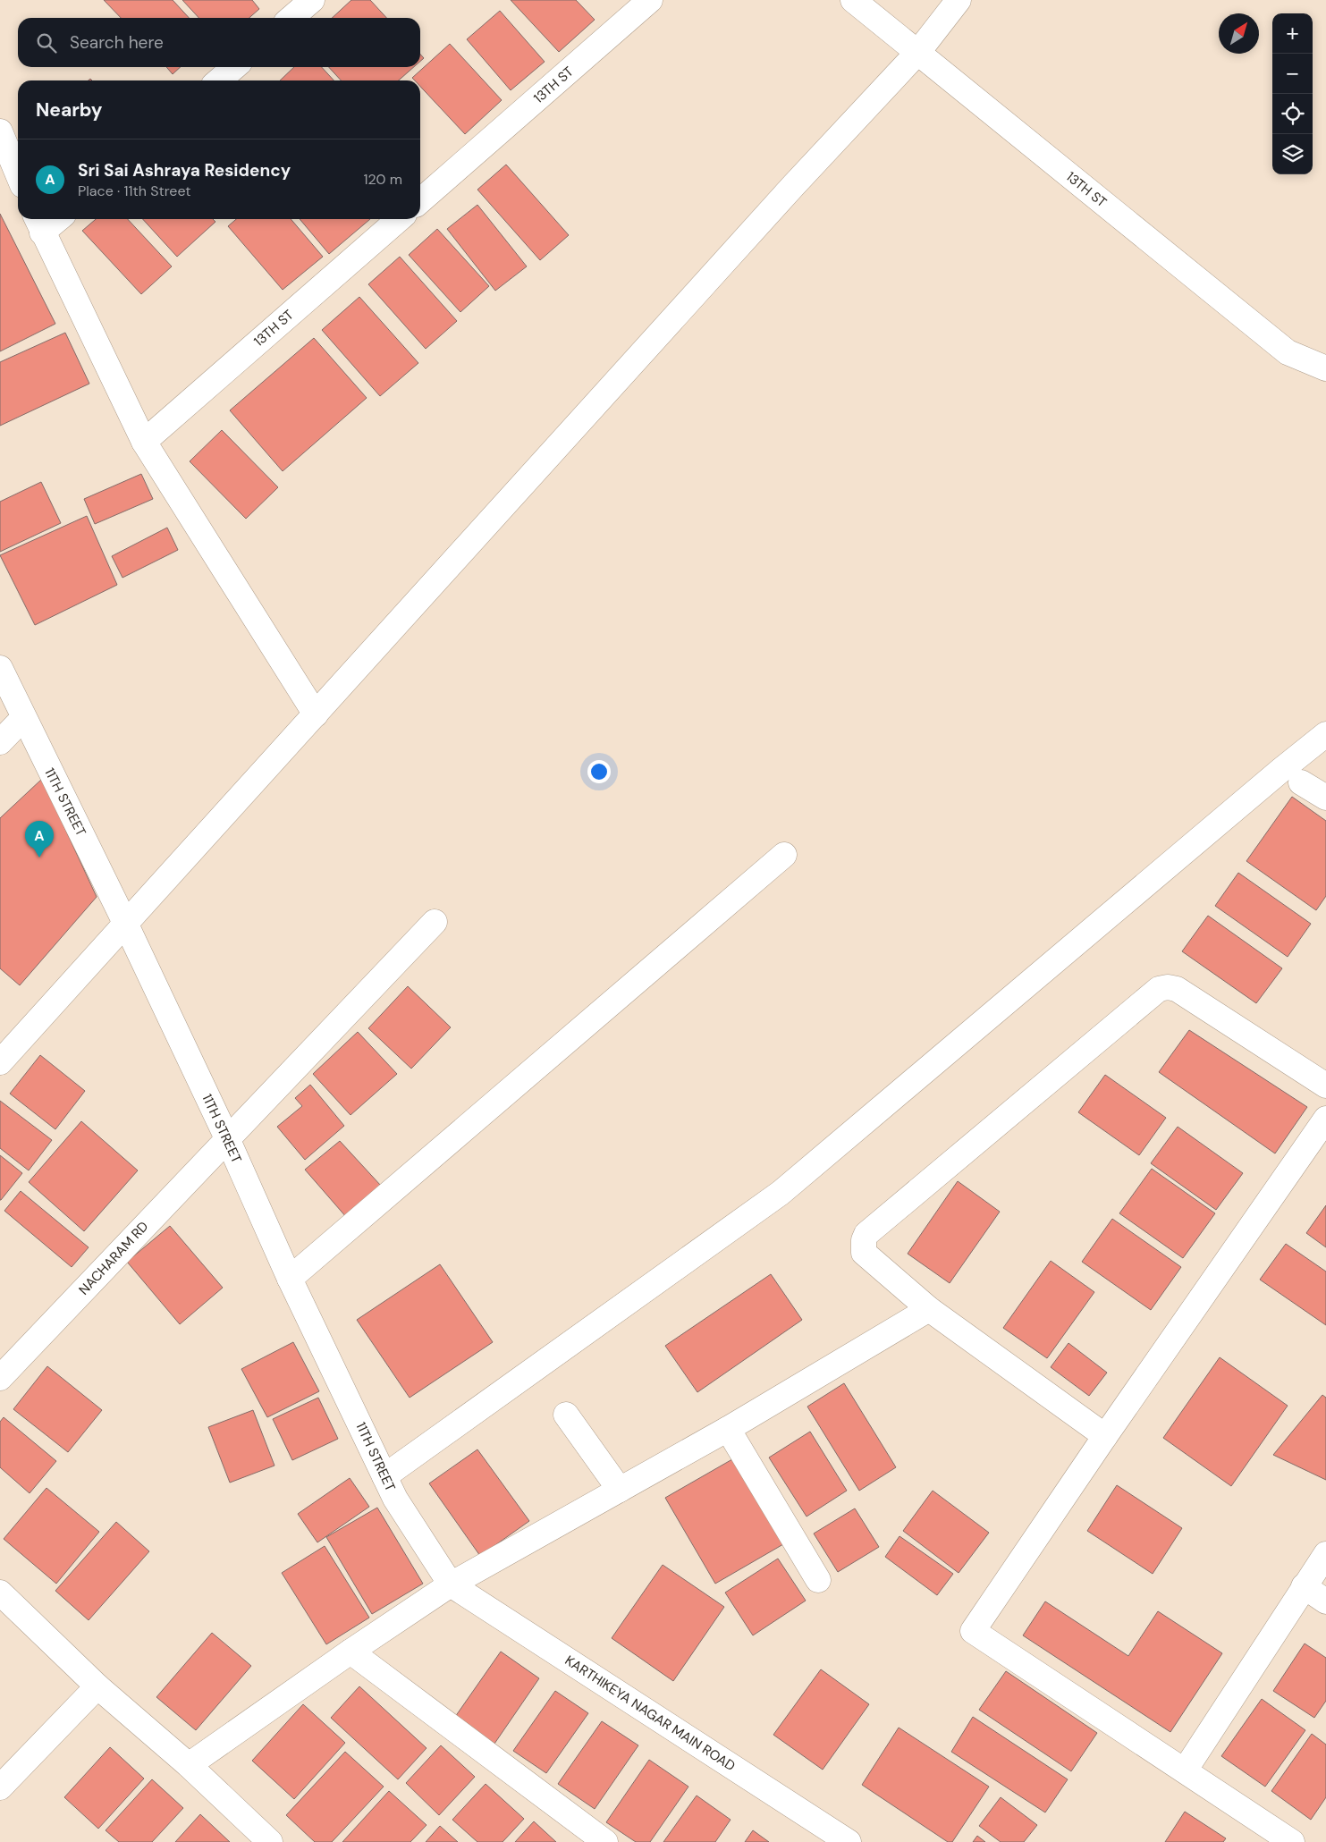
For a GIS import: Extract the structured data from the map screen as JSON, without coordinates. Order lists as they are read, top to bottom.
{
  "streets": {
    "street": [
      "13TH ST",
      "11TH STREET",
      "NACHARAM RD",
      "KARTHIKEYA NAGAR MAIN ROAD"
    ]
  },
  "crossings": [
    ["11TH STREET", "NACHARAM RD"],
    ["11TH STREET", "KARTHIKEYA NAGAR MAIN ROAD"]
  ],
  "north": "top right",
  "page": {
    "map_buttons": ["+", "−"],
    "search": "Search here",
    "heading": "Nearby",
    "list": [
      {
        "mark": "A",
        "name": "Sri Sai Ashraya Residency",
        "note": "Place · 11th Street",
        "value": "120 m"
      }
    ],
    "pins": "A"
  }
}
